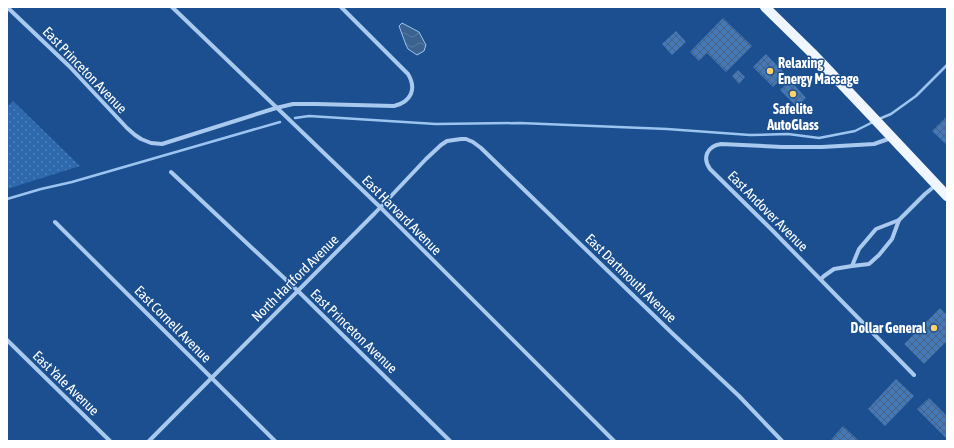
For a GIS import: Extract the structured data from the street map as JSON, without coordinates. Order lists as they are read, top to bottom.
{
  "streets": {
    "street": [
      "East Princeton Avenue",
      "East Andover Avenue",
      "East Harvard Avenue",
      "North Hartford Avenue",
      "East Dartmouth Avenue",
      "East Cornell Avenue",
      "East Yale Avenue"
    ]
  },
  "crossings": [
    ["East Princeton Avenue", "East Harvard Avenue"],
    ["East Princeton Avenue", "North Hartford Avenue"],
    ["East Harvard Avenue", "North Hartford Avenue"],
    ["North Hartford Avenue", "East Dartmouth Avenue"],
    ["North Hartford Avenue", "East Cornell Avenue"]
  ],
  "places": ["Relaxing Energy Massage", "Safelite AutoGlass", "Dollar General"]
}
